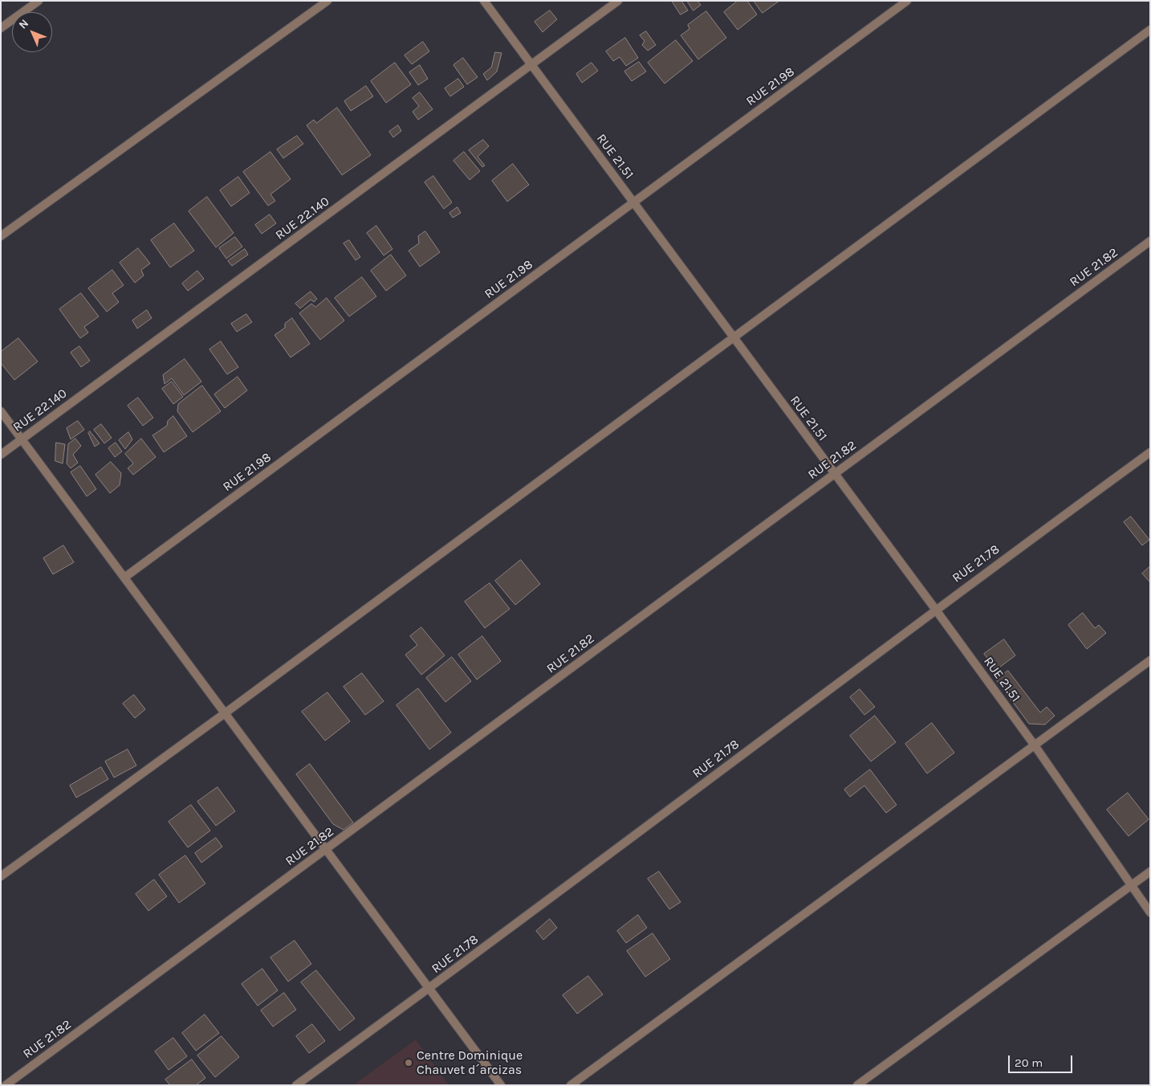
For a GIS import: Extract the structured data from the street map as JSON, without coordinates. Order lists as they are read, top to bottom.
{
  "streets": {
    "street": [
      "RUE 21.98",
      "RUE 21.51",
      "RUE 22.140",
      "RUE 21.82",
      "RUE 21.78"
    ]
  },
  "crossings": [
    ["RUE 21.98", "RUE 21.51"],
    ["RUE 21.51", "RUE 22.140"],
    ["RUE 21.51", "RUE 21.82"],
    ["RUE 21.51", "RUE 21.78"]
  ],
  "places": ["Centre Dominique Chauvet d´arcizas"],
  "scale_bar": "20 m",
  "north": "top left"
}
